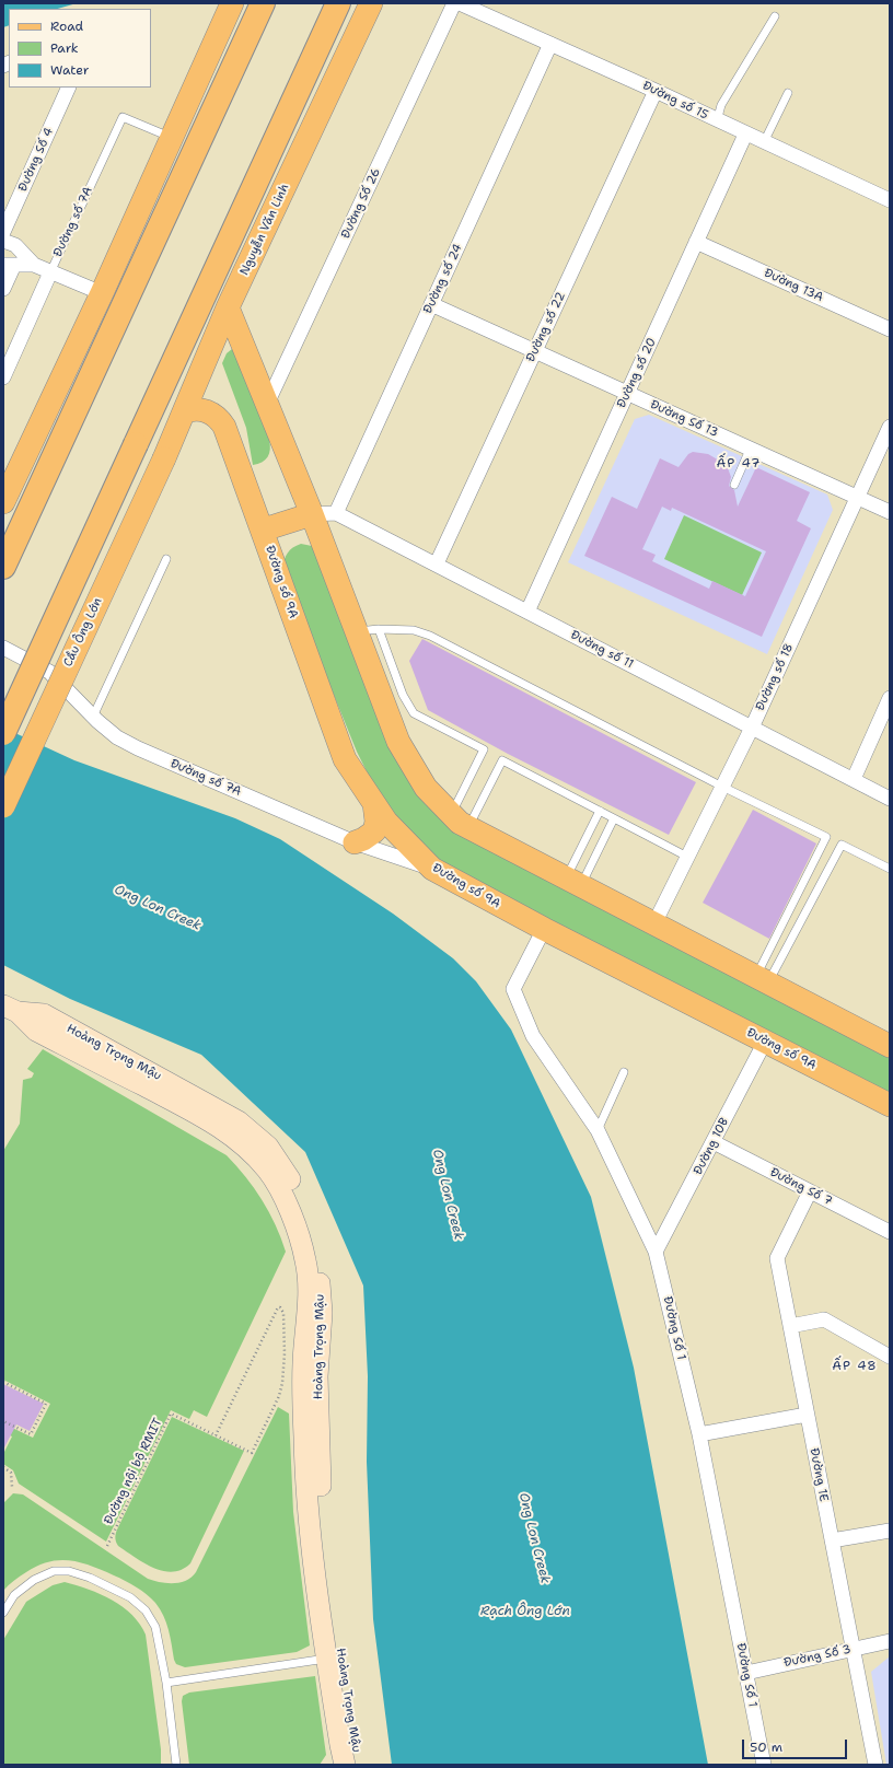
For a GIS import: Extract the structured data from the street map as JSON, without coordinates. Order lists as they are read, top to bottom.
{
  "streets": {
    "main road": [
      "Nguyễn Văn Linh",
      "Đường số 9A",
      "Cầu Ông Lớn",
      "Hoàng Trọng Mậu"
    ],
    "street": [
      "Đường số 15",
      "Đường Số 4",
      "Đường Số 26",
      "Đường số 7A",
      "Đường số 24",
      "Đường 13A",
      "Đường số 22",
      "Đường số 20",
      "Đường Số 13",
      "Đường số 11",
      "Đường số 18",
      "Đường 10B",
      "Đường Số 7",
      "Đường Số 1",
      "Đường 1E",
      "Đường Số 3"
    ],
    "path": ["Đường nội bộ RMIT"]
  },
  "crossings": [
    ["Đường số 15", "Đường số 24"],
    ["Đường số 15", "Đường số 22"],
    ["Đường số 15", "Đường số 20"],
    ["Đường số 7A", "Đường số 9A"],
    ["Nguyễn Văn Linh", "Đường số 9A"],
    ["Nguyễn Văn Linh", "Cầu Ông Lớn"],
    ["Đường số 24", "Đường Số 13"],
    ["Đường số 24", "Đường số 11"],
    ["Đường 13A", "Đường số 20"],
    ["Đường số 22", "Đường Số 13"],
    ["Đường số 22", "Đường số 11"],
    ["Đường số 20", "Đường Số 13"],
    ["Đường số 20", "Đường số 11"],
    ["Đường Số 13", "Đường số 18"],
    ["Đường số 9A", "Đường 10B"],
    ["Đường số 9A", "Đường Số 1"],
    ["Đường số 11", "Đường số 18"],
    ["Đường 10B", "Đường Số 7"],
    ["Đường 10B", "Đường Số 1"],
    ["Đường Số 7", "Đường 1E"],
    ["Đường Số 1", "Đường Số 3"],
    ["Đường 1E", "Đường Số 3"]
  ],
  "districts": ["ẤP 47", "ẤP 48"],
  "water": ["Ong Lon Creek", "Rạch Ông Lớn"],
  "legend": ["Road", "Park", "Water"],
  "scale_bar": "50 m"
}
